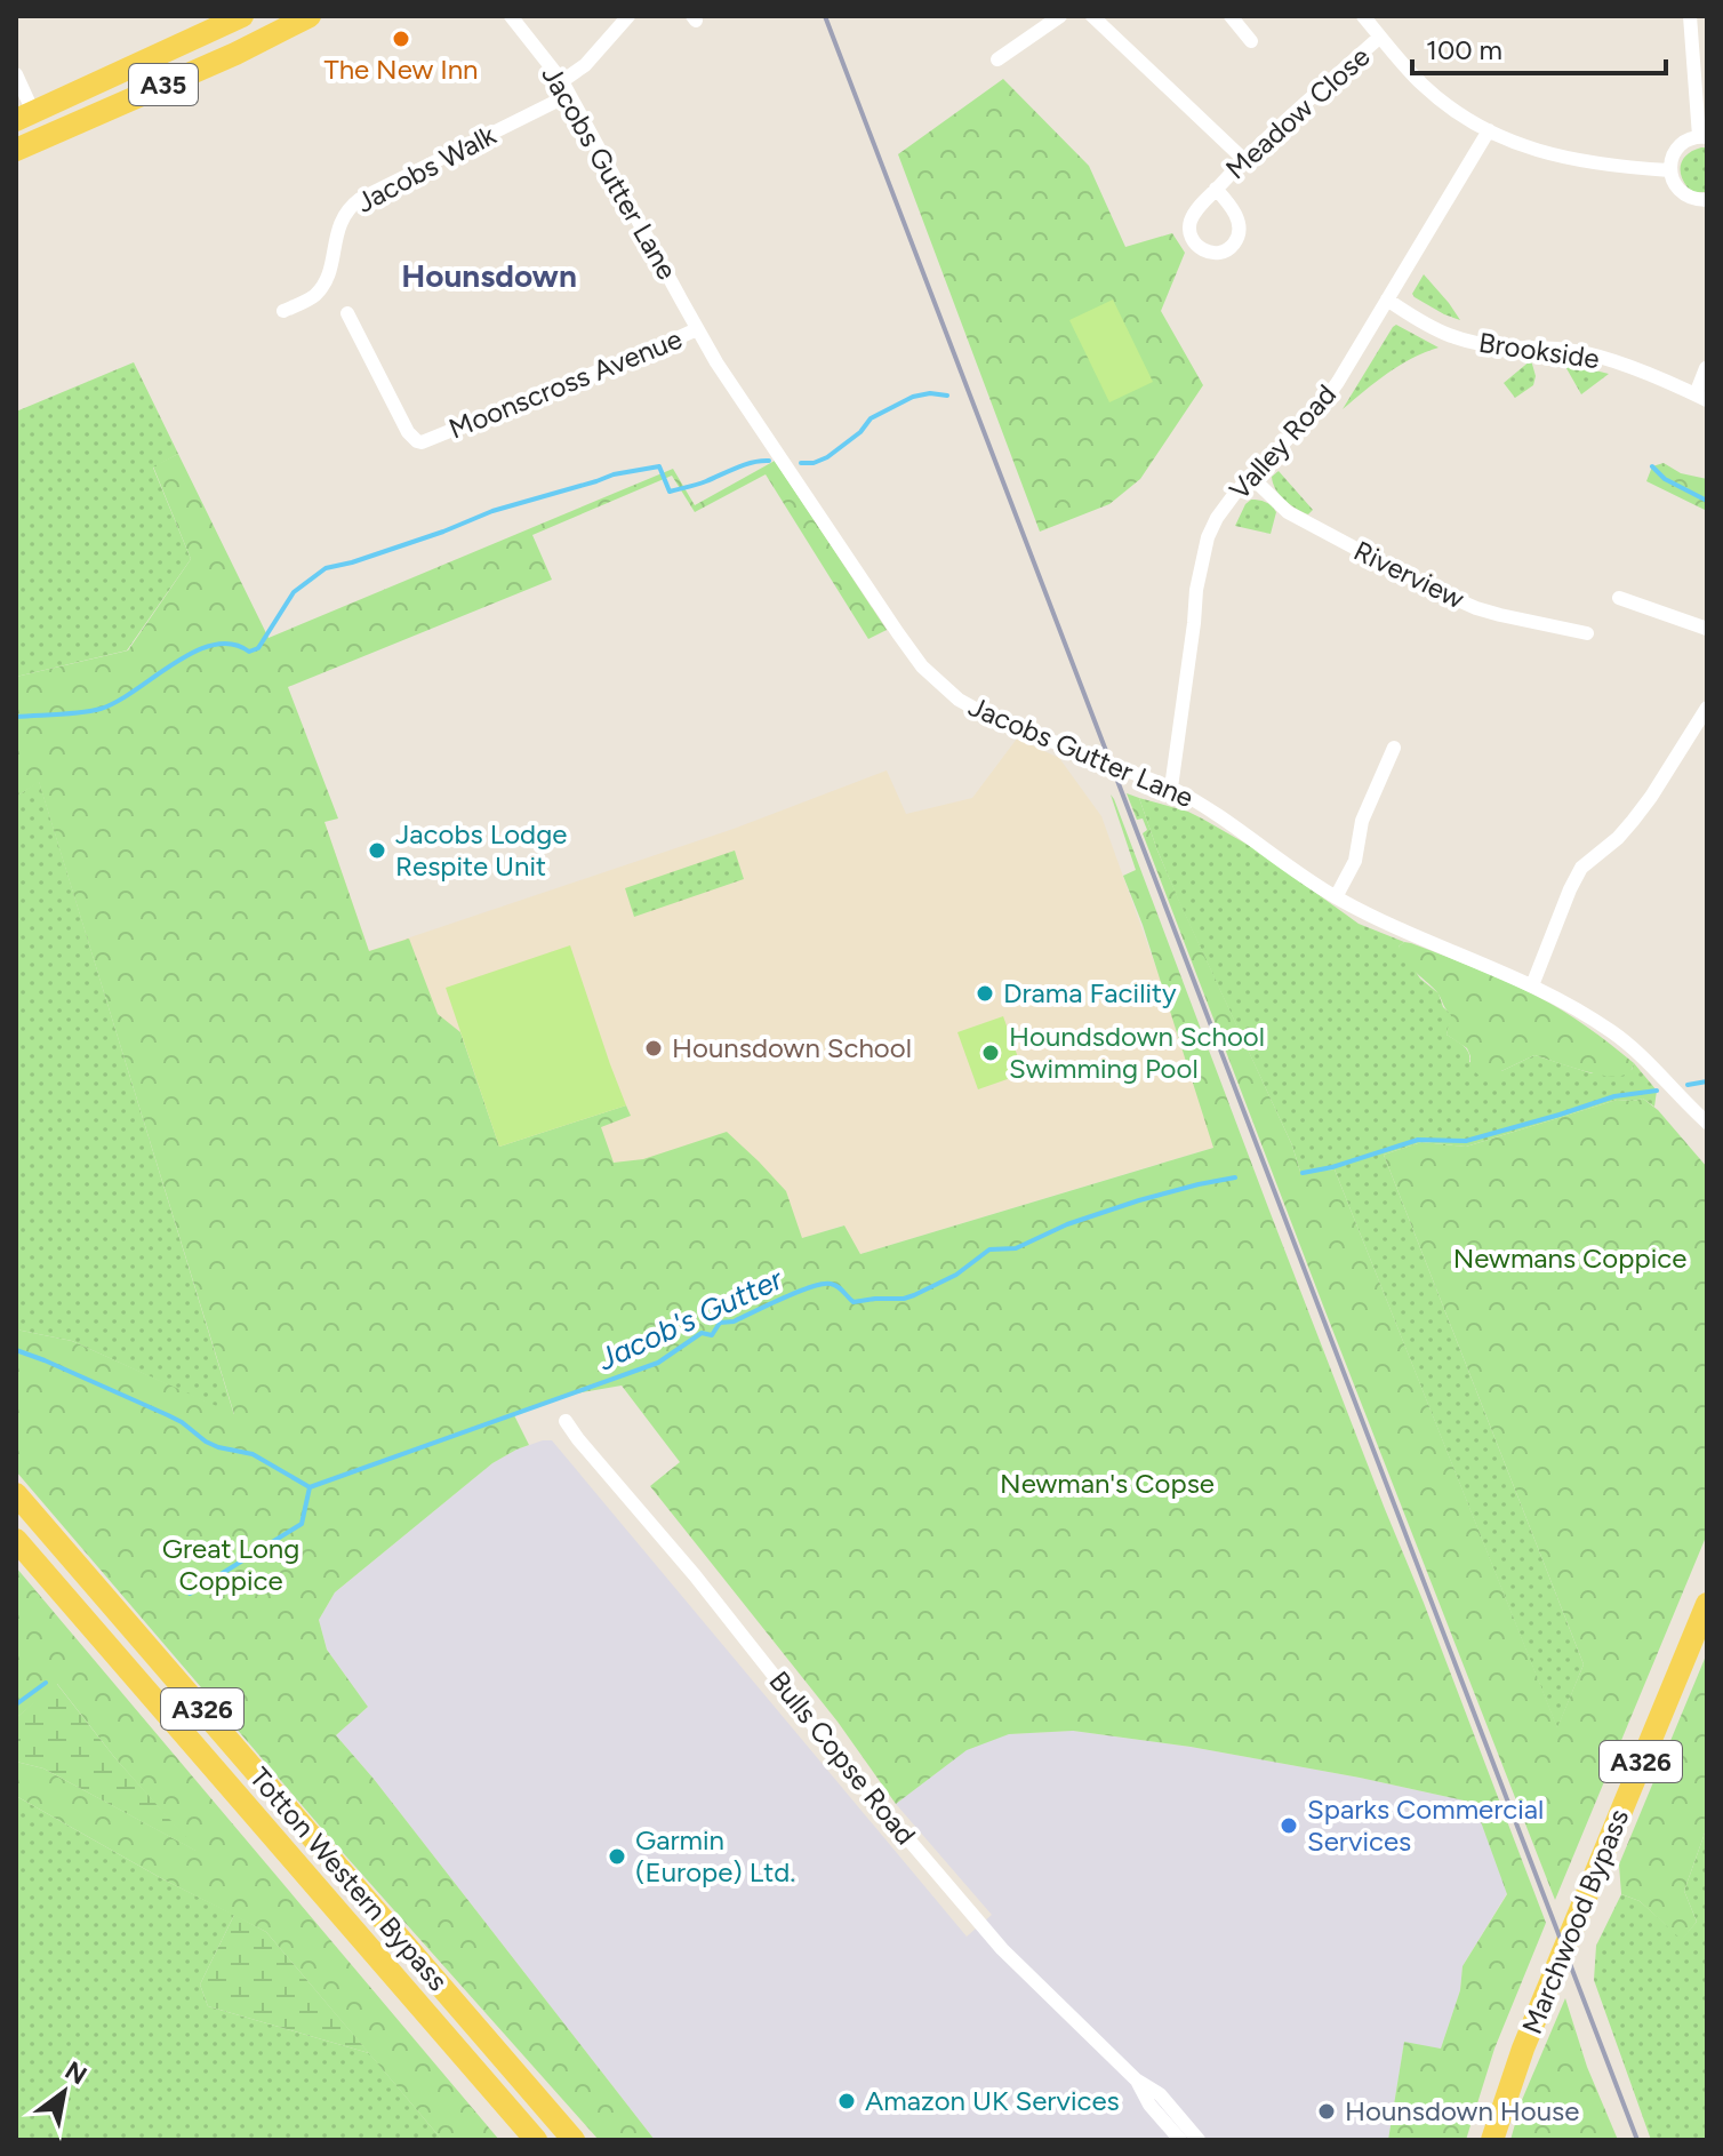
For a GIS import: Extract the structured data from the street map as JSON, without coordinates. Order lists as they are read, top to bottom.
{
  "streets": {
    "main road": [
      "A35",
      "A326",
      "Totton Western Bypass",
      "Marchwood Bypass"
    ],
    "street": [
      "Meadow Close",
      "Jacobs Walk",
      "Jacobs Gutter Lane",
      "Brookside",
      "Moonscross Avenue",
      "Valley Road",
      "Riverview",
      "Bulls Copse Road"
    ]
  },
  "crossings": [
    ["Jacobs Walk", "Jacobs Gutter Lane"],
    ["Jacobs Gutter Lane", "Moonscross Avenue"],
    ["Jacobs Gutter Lane", "Valley Road"],
    ["Brookside", "Valley Road"],
    ["Valley Road", "Riverview"]
  ],
  "districts": ["Hounsdown"],
  "water": ["Jacob's Gutter"],
  "parks": ["Newmans Coppice", "Newman's Copse", "Great Long Coppice"],
  "places": [
    "The New Inn",
    "Jacobs Lodge Respite Unit",
    "Drama Facility",
    "Hounsdown School",
    "Houndsdown School Swimming Pool",
    "Sparks Commercial Services",
    "Garmin (Europe) Ltd.",
    "Amazon UK Services",
    "Hounsdown House"
  ],
  "scale_bar": "100 m",
  "north": "top right"
}
